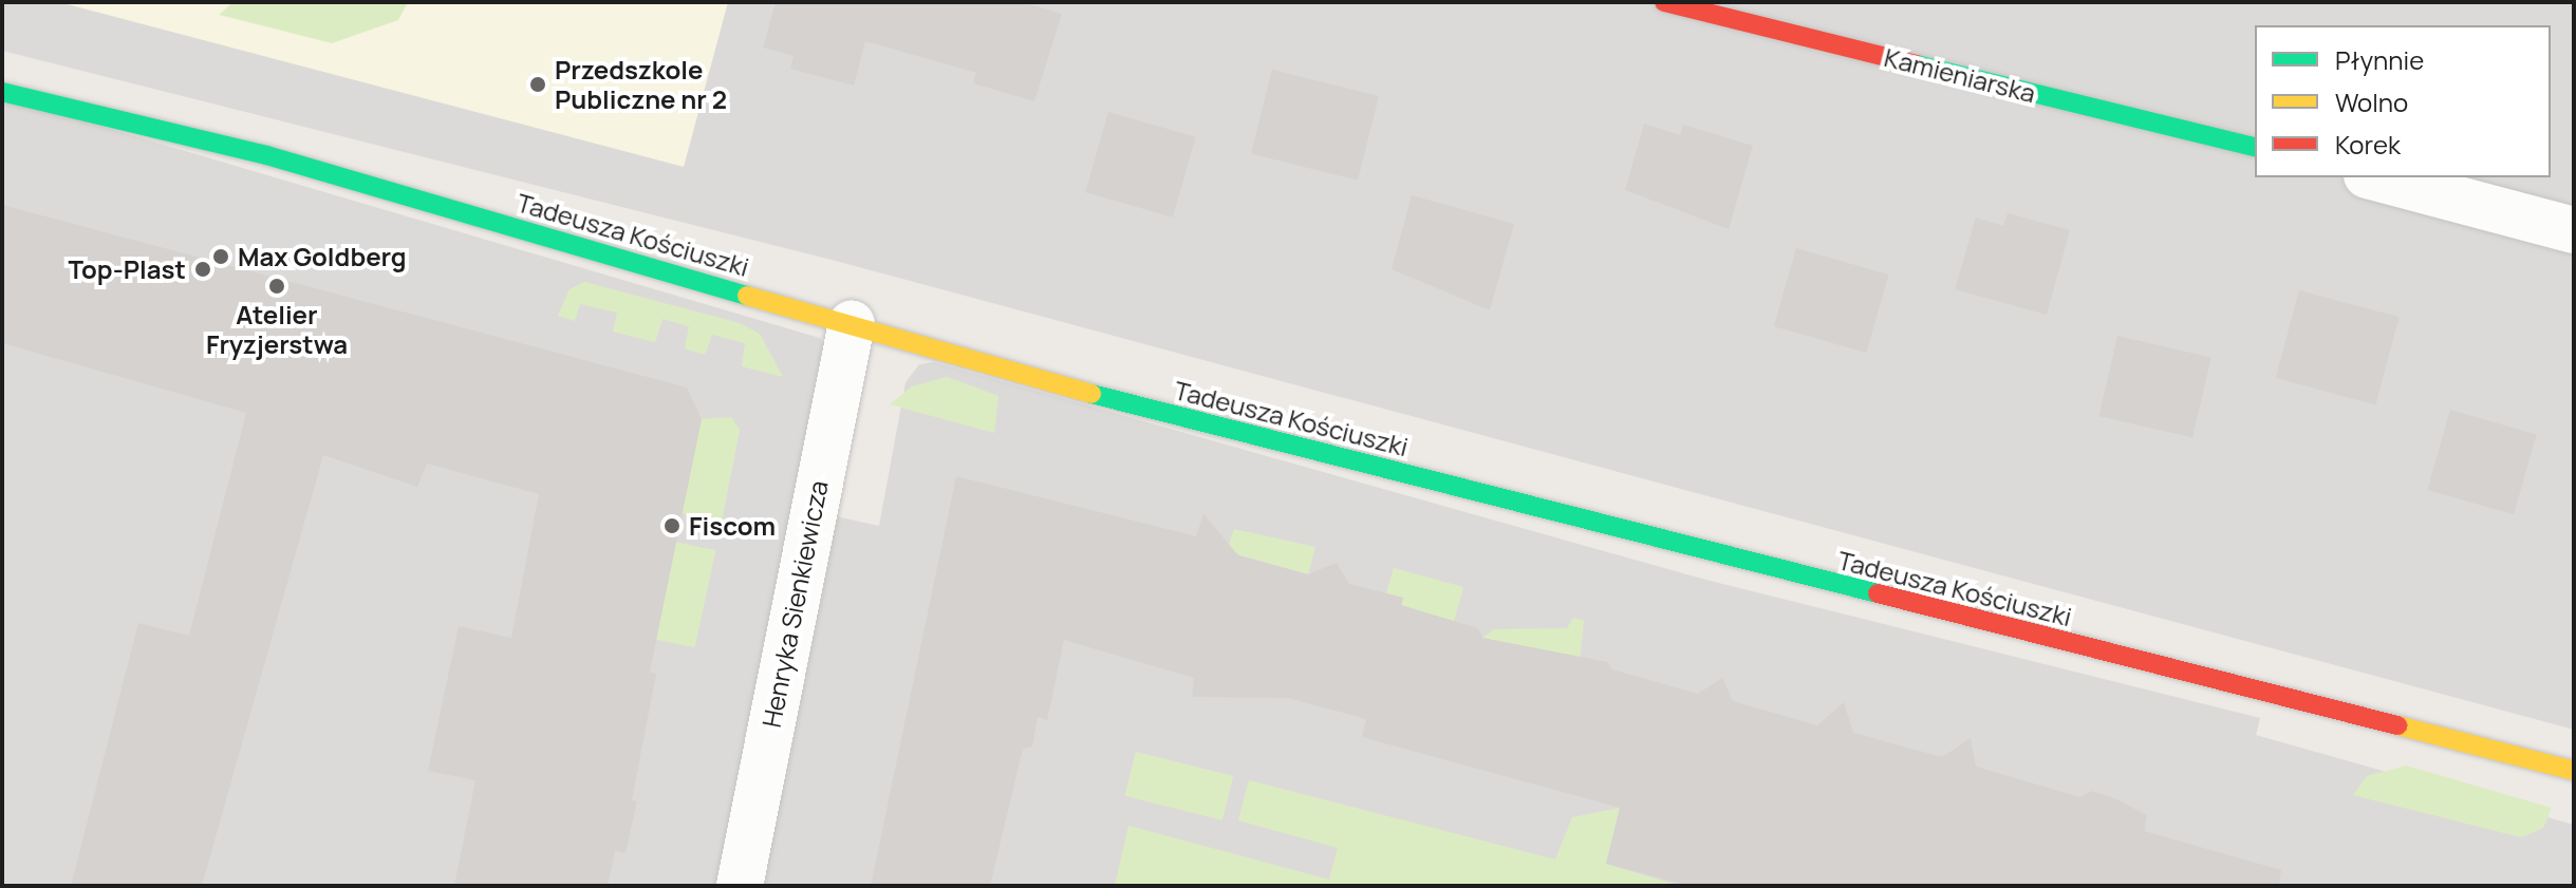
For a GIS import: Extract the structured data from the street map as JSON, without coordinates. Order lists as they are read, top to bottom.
{
  "streets": {
    "street": ["Kamieniarska", "Tadeusza Kościuszki", "Henryka Sienkiewicza"]
  },
  "crossings": [
    ["Tadeusza Kościuszki", "Henryka Sienkiewicza"]
  ],
  "places": [
    "Przedszkole Publiczne nr 2",
    "Max Goldberg",
    "Top-Plast",
    "Atelier Fryzjerstwa",
    "Fiscom"
  ],
  "legend": ["Płynnie", "Wolno", "Korek"]
}
